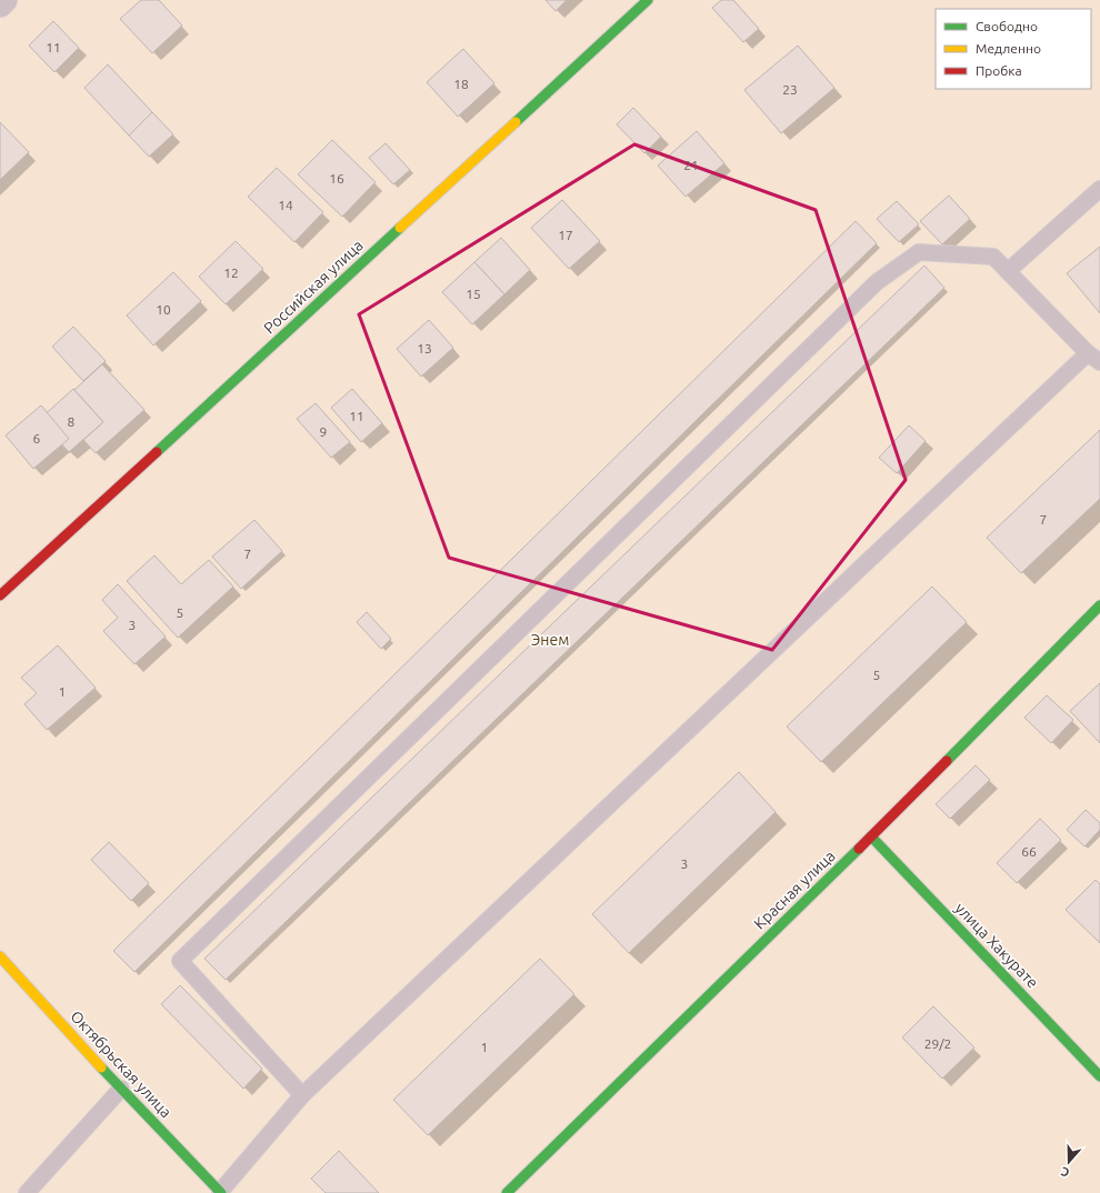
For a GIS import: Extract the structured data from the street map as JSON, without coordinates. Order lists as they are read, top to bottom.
{
  "streets": {
    "street": [
      "Российская улица",
      "Красная улица",
      "улица Хакурате",
      "Октябрьская улица"
    ]
  },
  "crossings": [
    ["Красная улица", "улица Хакурате"]
  ],
  "parks": ["Энем"],
  "house_numbers": [
    "11",
    "18",
    "23",
    "21",
    "16",
    "14",
    "17",
    "12",
    "15",
    "10",
    "13",
    "11",
    "8",
    "9",
    "6",
    "7",
    "7",
    "5",
    "3",
    "5",
    "1",
    "66",
    "3",
    "29/2",
    "1"
  ],
  "legend": ["Свободно", "Медленно", "Пробка"],
  "north": "bottom"
}
